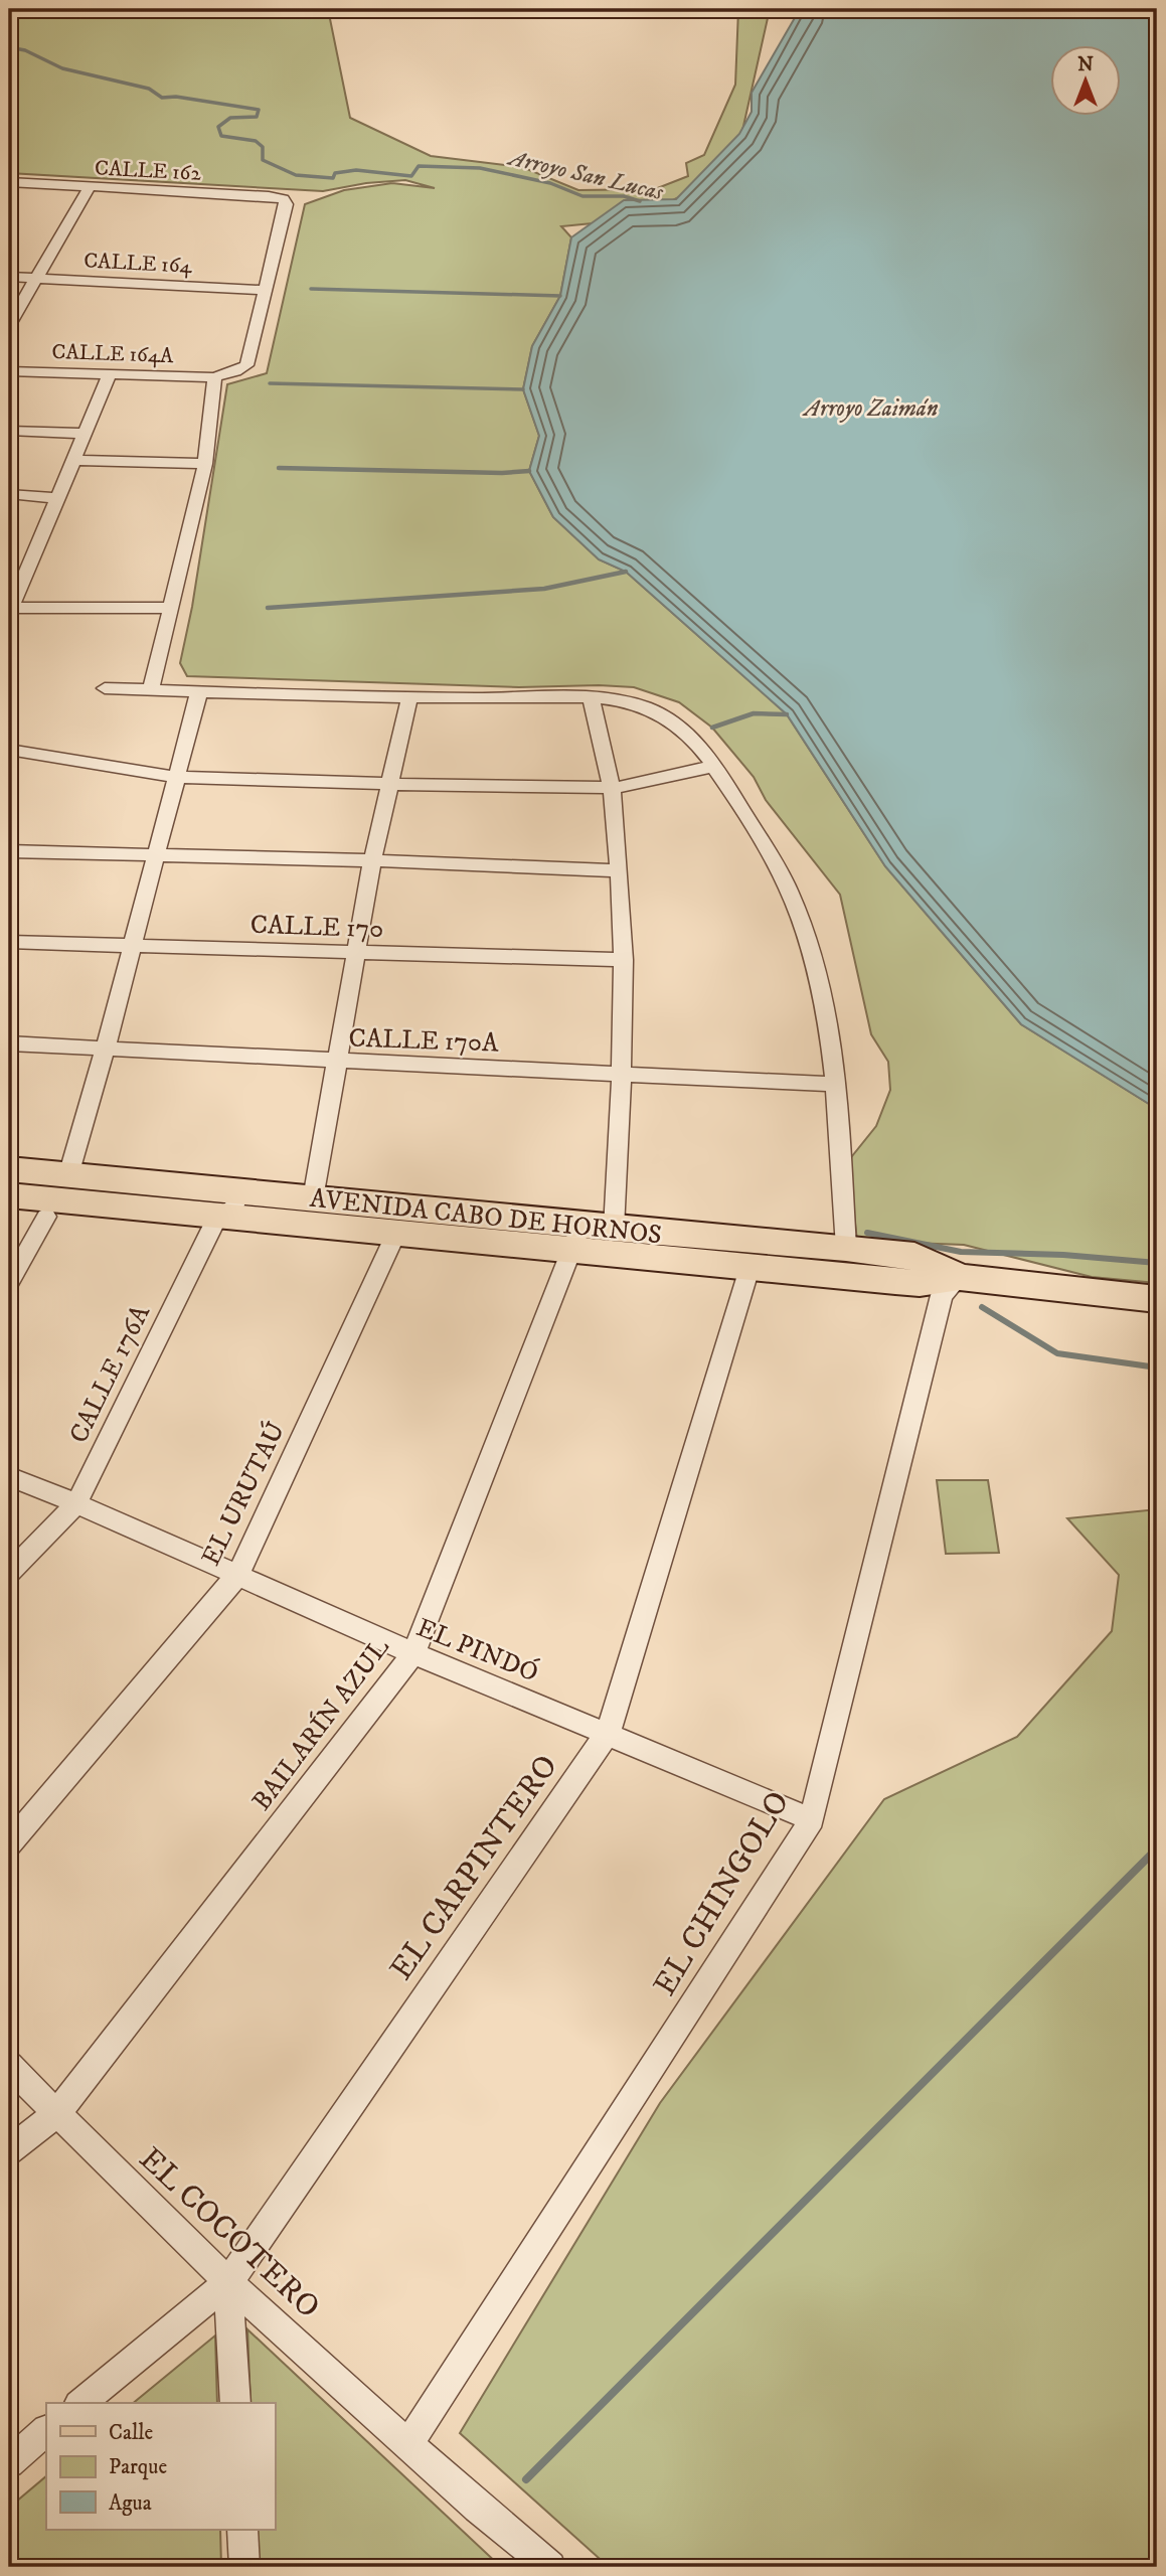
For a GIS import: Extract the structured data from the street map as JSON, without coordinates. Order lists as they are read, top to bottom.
{
  "streets": {
    "main road": ["AVENIDA CABO DE HORNOS"],
    "street": [
      "CALLE 162",
      "CALLE 164",
      "CALLE 164A",
      "CALLE 170",
      "CALLE 170A",
      "CALLE 176A",
      "EL URUTAÚ",
      "EL PINDÓ",
      "BAILARÍN AZUL",
      "EL CARPINTERO",
      "EL CHINGOLO",
      "EL COCOTERO"
    ]
  },
  "crossings": [
    ["CALLE 162", "CALLE 164"],
    ["AVENIDA CABO DE HORNOS", "CALLE 176A"],
    ["AVENIDA CABO DE HORNOS", "EL URUTAÚ"],
    ["AVENIDA CABO DE HORNOS", "BAILARÍN AZUL"],
    ["AVENIDA CABO DE HORNOS", "EL CARPINTERO"],
    ["AVENIDA CABO DE HORNOS", "EL CHINGOLO"],
    ["CALLE 176A", "EL PINDÓ"],
    ["EL URUTAÚ", "EL PINDÓ"],
    ["EL PINDÓ", "BAILARÍN AZUL"],
    ["EL PINDÓ", "EL CARPINTERO"],
    ["EL PINDÓ", "EL CHINGOLO"],
    ["BAILARÍN AZUL", "EL COCOTERO"],
    ["EL CARPINTERO", "EL COCOTERO"],
    ["EL CHINGOLO", "EL COCOTERO"]
  ],
  "water": ["Arroyo San Lucas", "Arroyo Zaimán"],
  "legend": ["Calle", "Parque", "Agua"],
  "north": "top"
}
